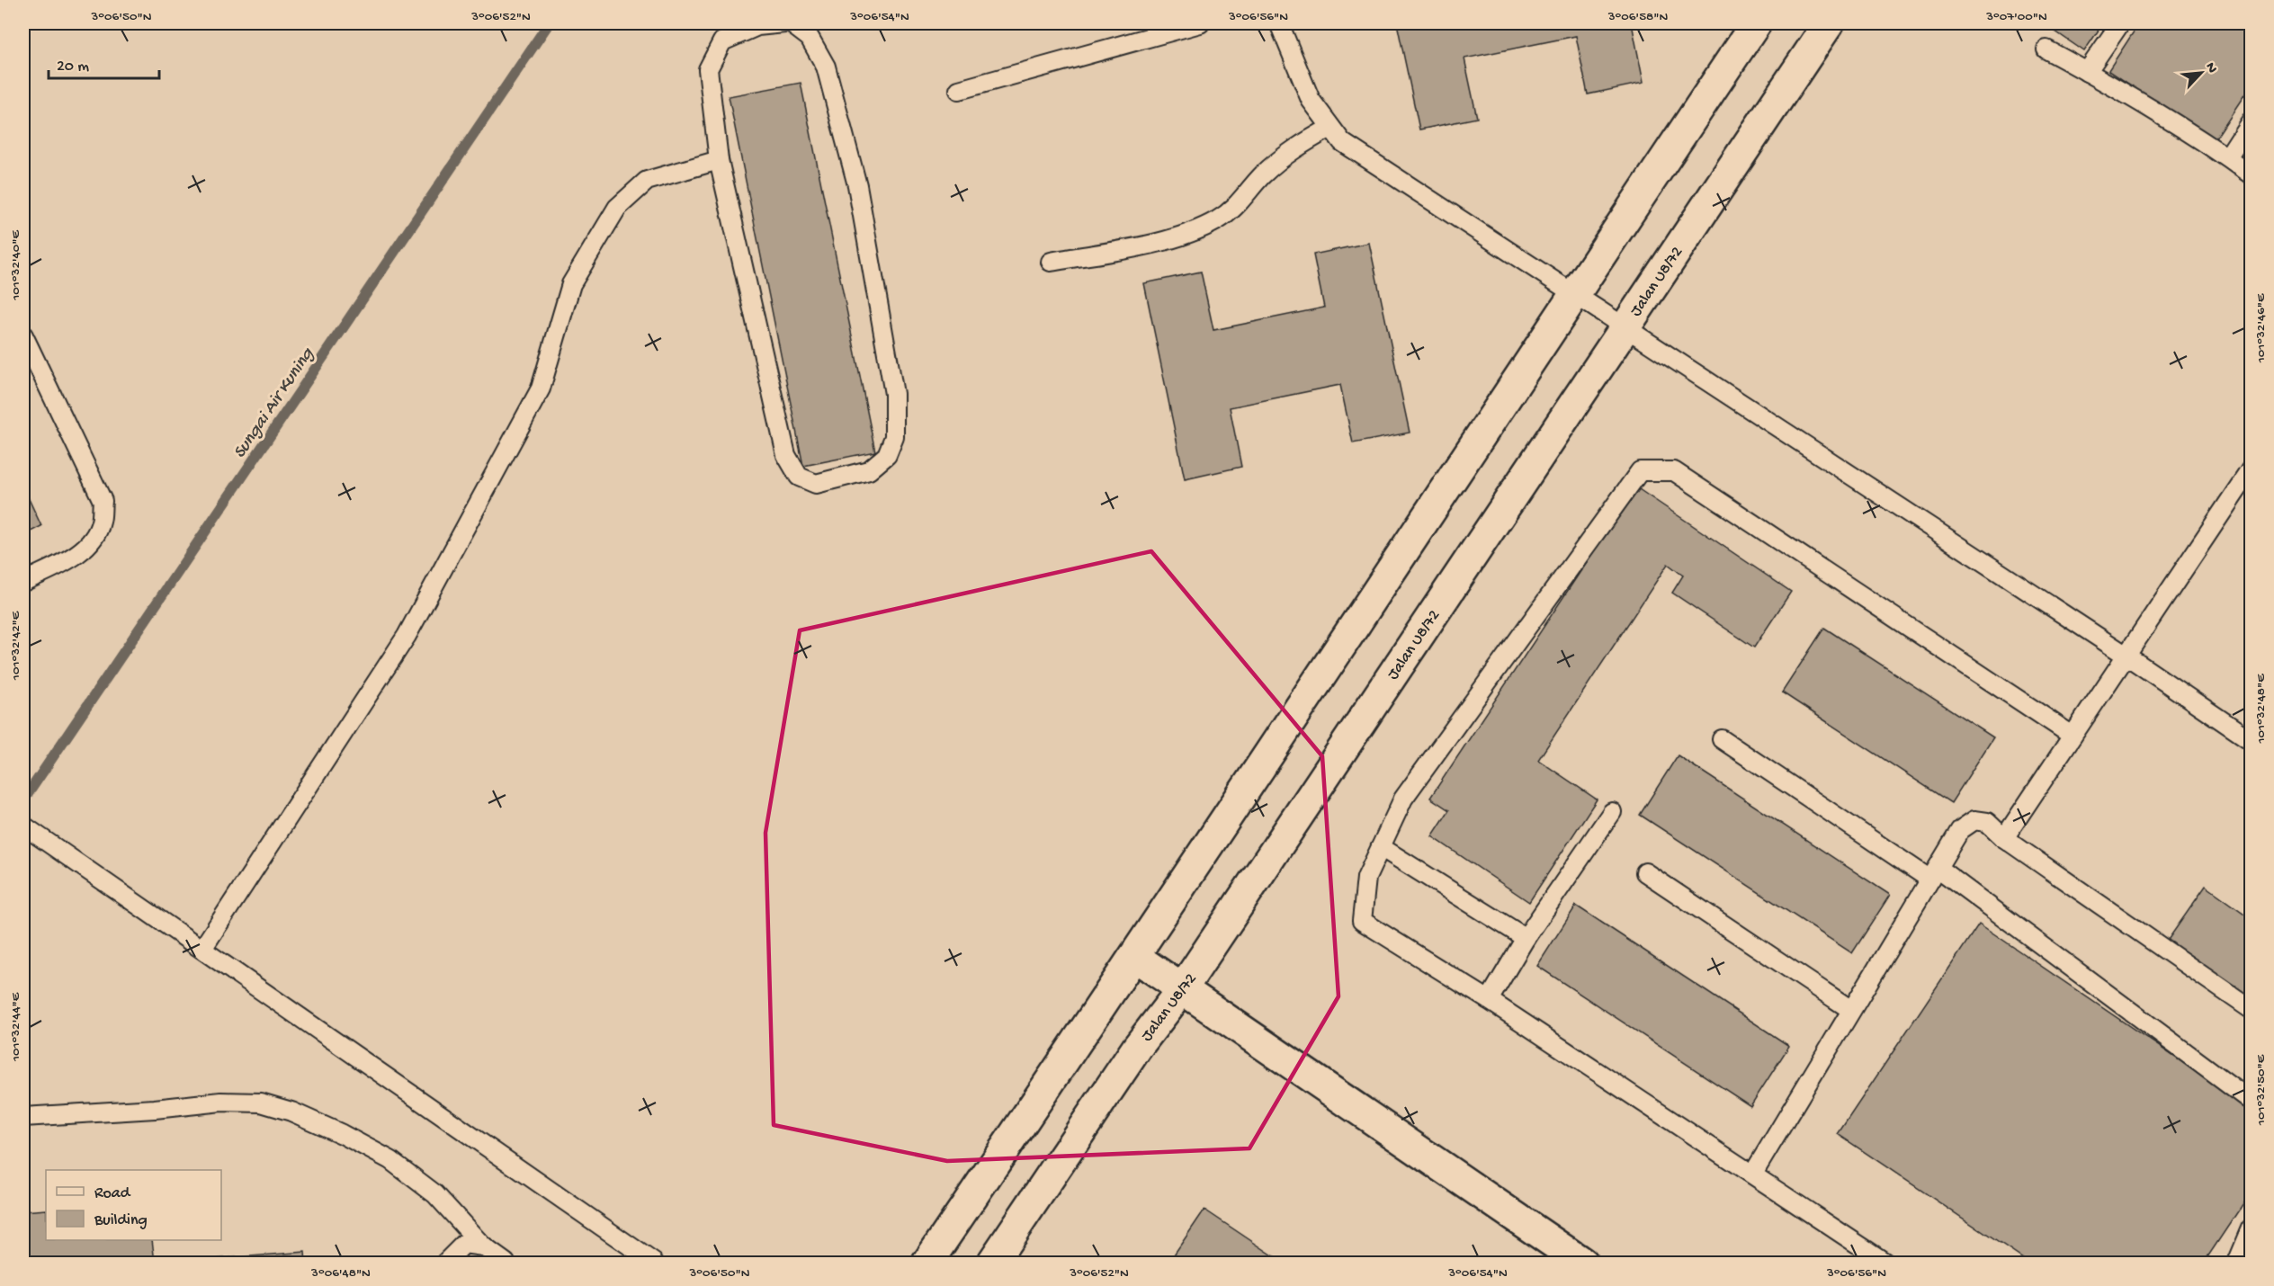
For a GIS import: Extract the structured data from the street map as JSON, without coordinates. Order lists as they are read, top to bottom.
{
  "streets": {
    "street": ["Jalan U8/72"]
  },
  "water": ["Sungai Air Kuning"],
  "legend": ["Road", "Building"],
  "scale_bar": "20 m",
  "north": "top right",
  "coordinates": [
    "3°06'50\"N",
    "3°06'52\"N",
    "3°06'54\"N",
    "3°06'56\"N",
    "3°06'58\"N",
    "3°07'00\"N",
    "101°32'40\"E",
    "101°32'46\"E",
    "101°32'42\"E",
    "101°32'48\"E",
    "101°32'44\"E",
    "101°32'50\"E",
    "3°06'48\"N"
  ]
}
